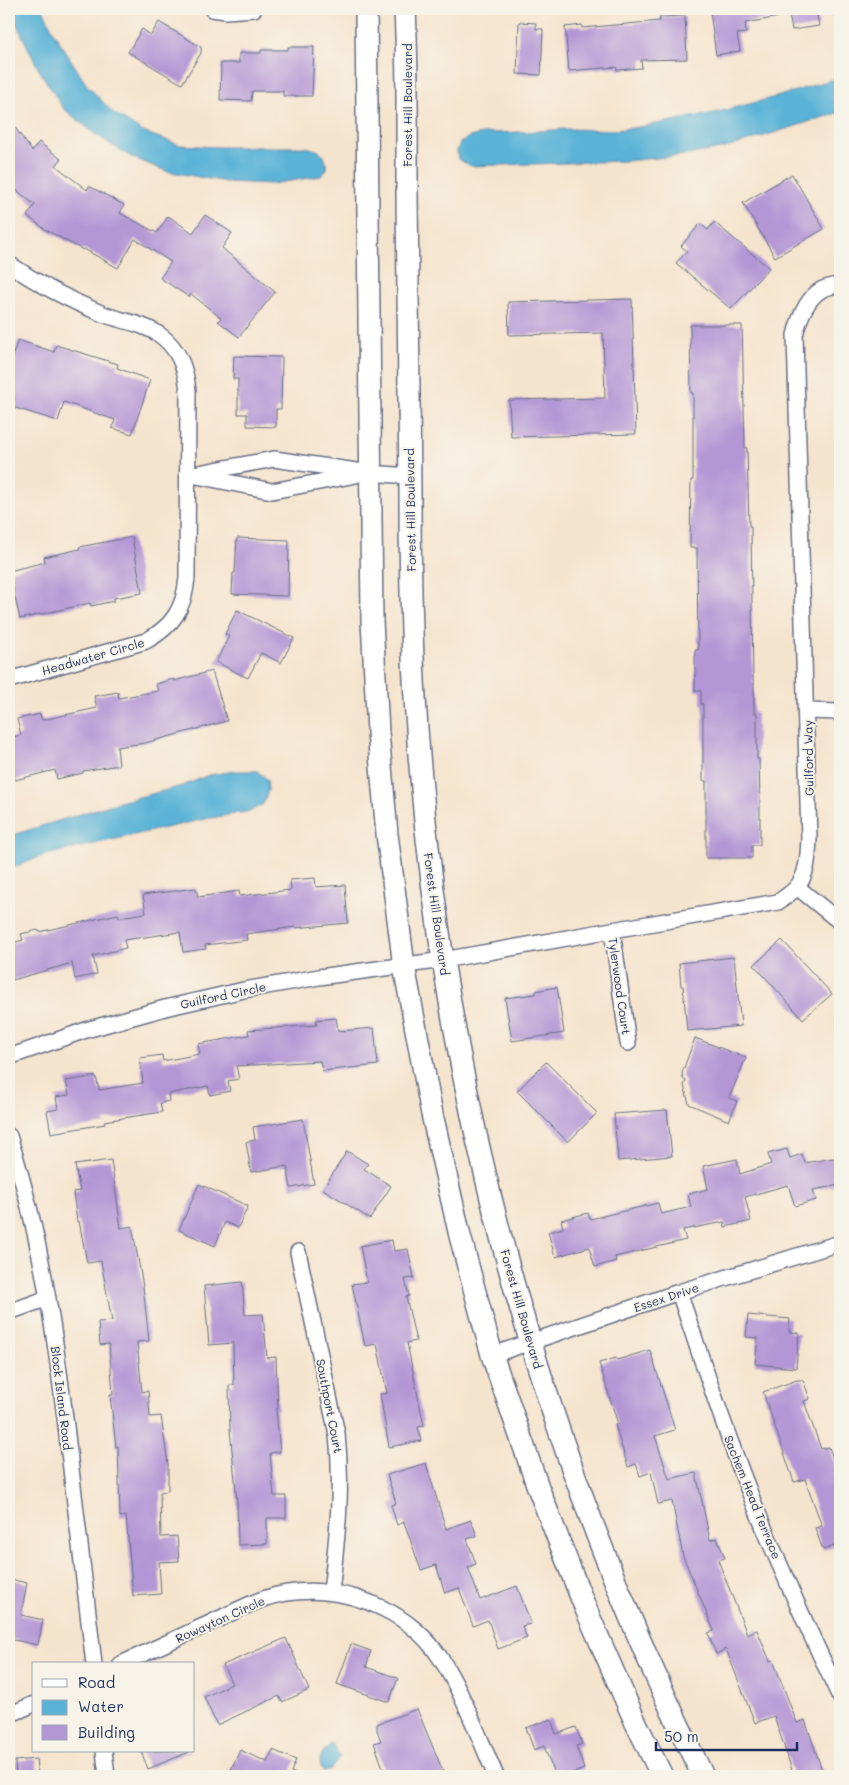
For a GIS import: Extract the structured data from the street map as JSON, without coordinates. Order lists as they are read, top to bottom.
{
  "streets": {
    "main road": ["Forest Hill Boulevard"],
    "street": [
      "Headwater Circle",
      "Guilford Way",
      "Tylerwood Court",
      "Guilford Circle",
      "Essex Drive",
      "Block Island Road",
      "Southport Court",
      "Sachem Head Terrace",
      "Rowayton Circle"
    ]
  },
  "crossings": [
    ["Forest Hill Boulevard", "Guilford Way"],
    ["Forest Hill Boulevard", "Guilford Circle"],
    ["Forest Hill Boulevard", "Essex Drive"],
    ["Guilford Way", "Tylerwood Court"],
    ["Guilford Way", "Guilford Circle"],
    ["Essex Drive", "Sachem Head Terrace"],
    ["Southport Court", "Rowayton Circle"]
  ],
  "legend": ["Road", "Water", "Building"],
  "scale_bar": "50 m"
}
